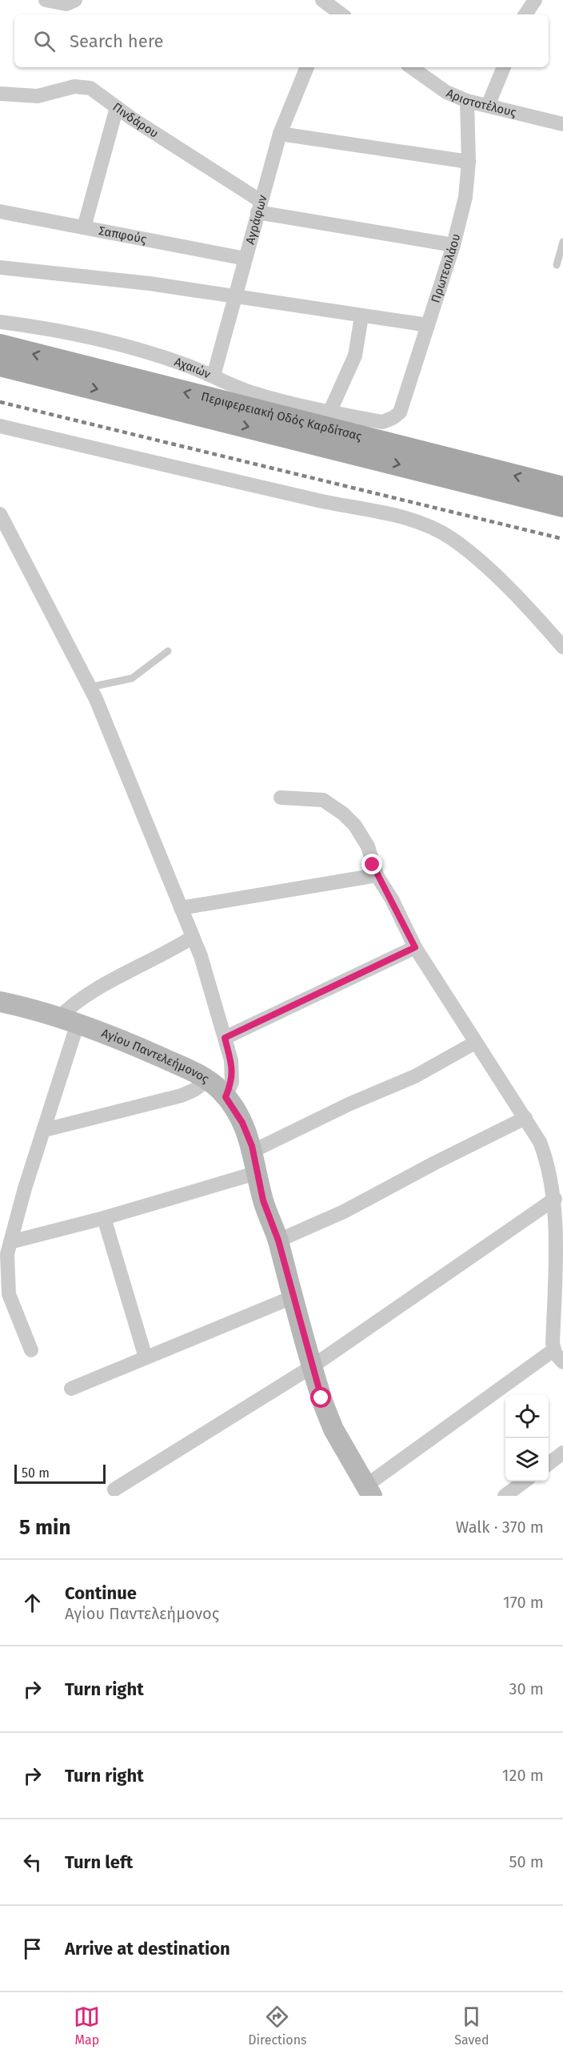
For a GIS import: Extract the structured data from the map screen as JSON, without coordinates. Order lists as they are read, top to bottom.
{
  "streets": {
    "main road": ["Περιφερειακή Οδός Καρδίτσας"],
    "street": [
      "Αριστοτέλους",
      "Πινδάρου",
      "Αγράφων",
      "Σαπφούς",
      "Πρωτεσιλάου",
      "Αχαιών",
      "Αγίου Παντελεήμονος"
    ]
  },
  "crossings": [
    ["Αριστοτέλους", "Πρωτεσιλάου"],
    ["Πινδάρου", "Αγράφων"],
    ["Αγράφων", "Σαπφούς"],
    ["Αγράφων", "Αχαιών"],
    ["Πρωτεσιλάου", "Αχαιών"]
  ],
  "scale_bar": "50 m",
  "page": {
    "search": "Search here",
    "scale": "50 m",
    "heading": ["5 min", "Walk · 370 m"],
    "list": [
      ["Continue", "Αγίου Παντελεήμονος", "170 m"],
      ["Turn right", "30 m"],
      ["Turn right", "120 m"],
      ["Turn left", "50 m"],
      "Arrive at destination"
    ],
    "nav": ["Map", "Directions", "Saved"]
  }
}
